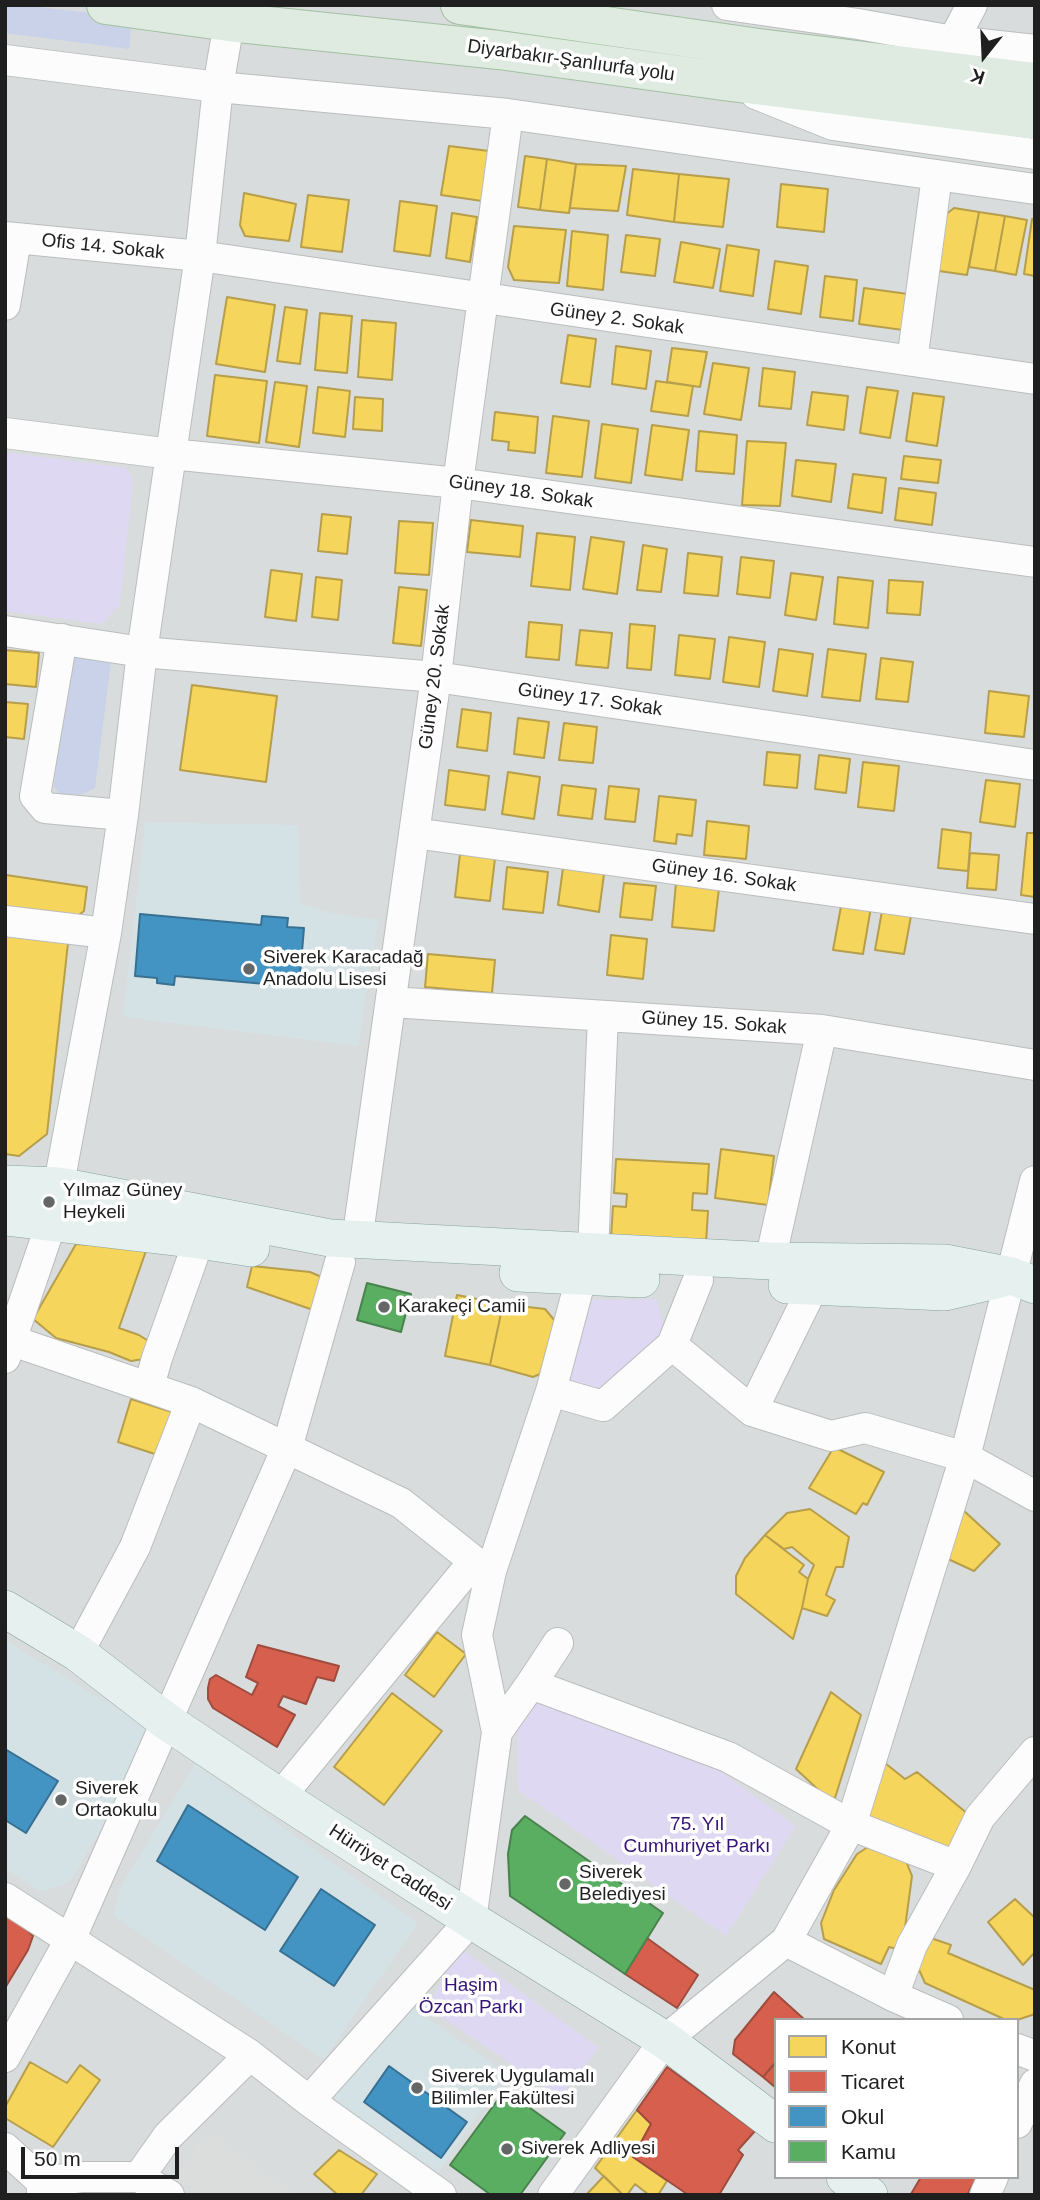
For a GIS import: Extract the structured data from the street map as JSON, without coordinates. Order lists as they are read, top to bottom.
{
  "streets": {
    "highway": ["Diyarbakır-Şanlıurfa yolu"],
    "main road": ["Hürriyet Caddesi"],
    "street": [
      "Ofis 14. Sokak",
      "Güney 2. Sokak",
      "Güney 18. Sokak",
      "Güney 20. Sokak",
      "Güney 17. Sokak",
      "Güney 16. Sokak",
      "Güney 15. Sokak"
    ]
  },
  "crossings": [
    ["Ofis 14. Sokak", "Güney 2. Sokak"],
    ["Güney 2. Sokak", "Güney 20. Sokak"],
    ["Güney 18. Sokak", "Güney 20. Sokak"],
    ["Güney 20. Sokak", "Güney 17. Sokak"],
    ["Güney 20. Sokak", "Güney 16. Sokak"],
    ["Güney 20. Sokak", "Güney 15. Sokak"],
    ["Güney 20. Sokak", "Hürriyet Caddesi"]
  ],
  "parks": ["75. Yıl Cumhuriyet Parkı", "Haşim Özcan Parkı"],
  "places": [
    "Siverek Karacadağ Anadolu Lisesi",
    "Yılmaz Güney Heykeli",
    "Karakeçi Camii",
    "Siverek Ortaokulu",
    "Siverek Belediyesi",
    "Siverek Uygulamalı Bilimler Fakültesi",
    "Siverek Adliyesi"
  ],
  "legend": [
    "Konut",
    "Ticaret",
    "Okul",
    "Kamu"
  ],
  "scale_bar": "50 m",
  "north": "bottom"
}
